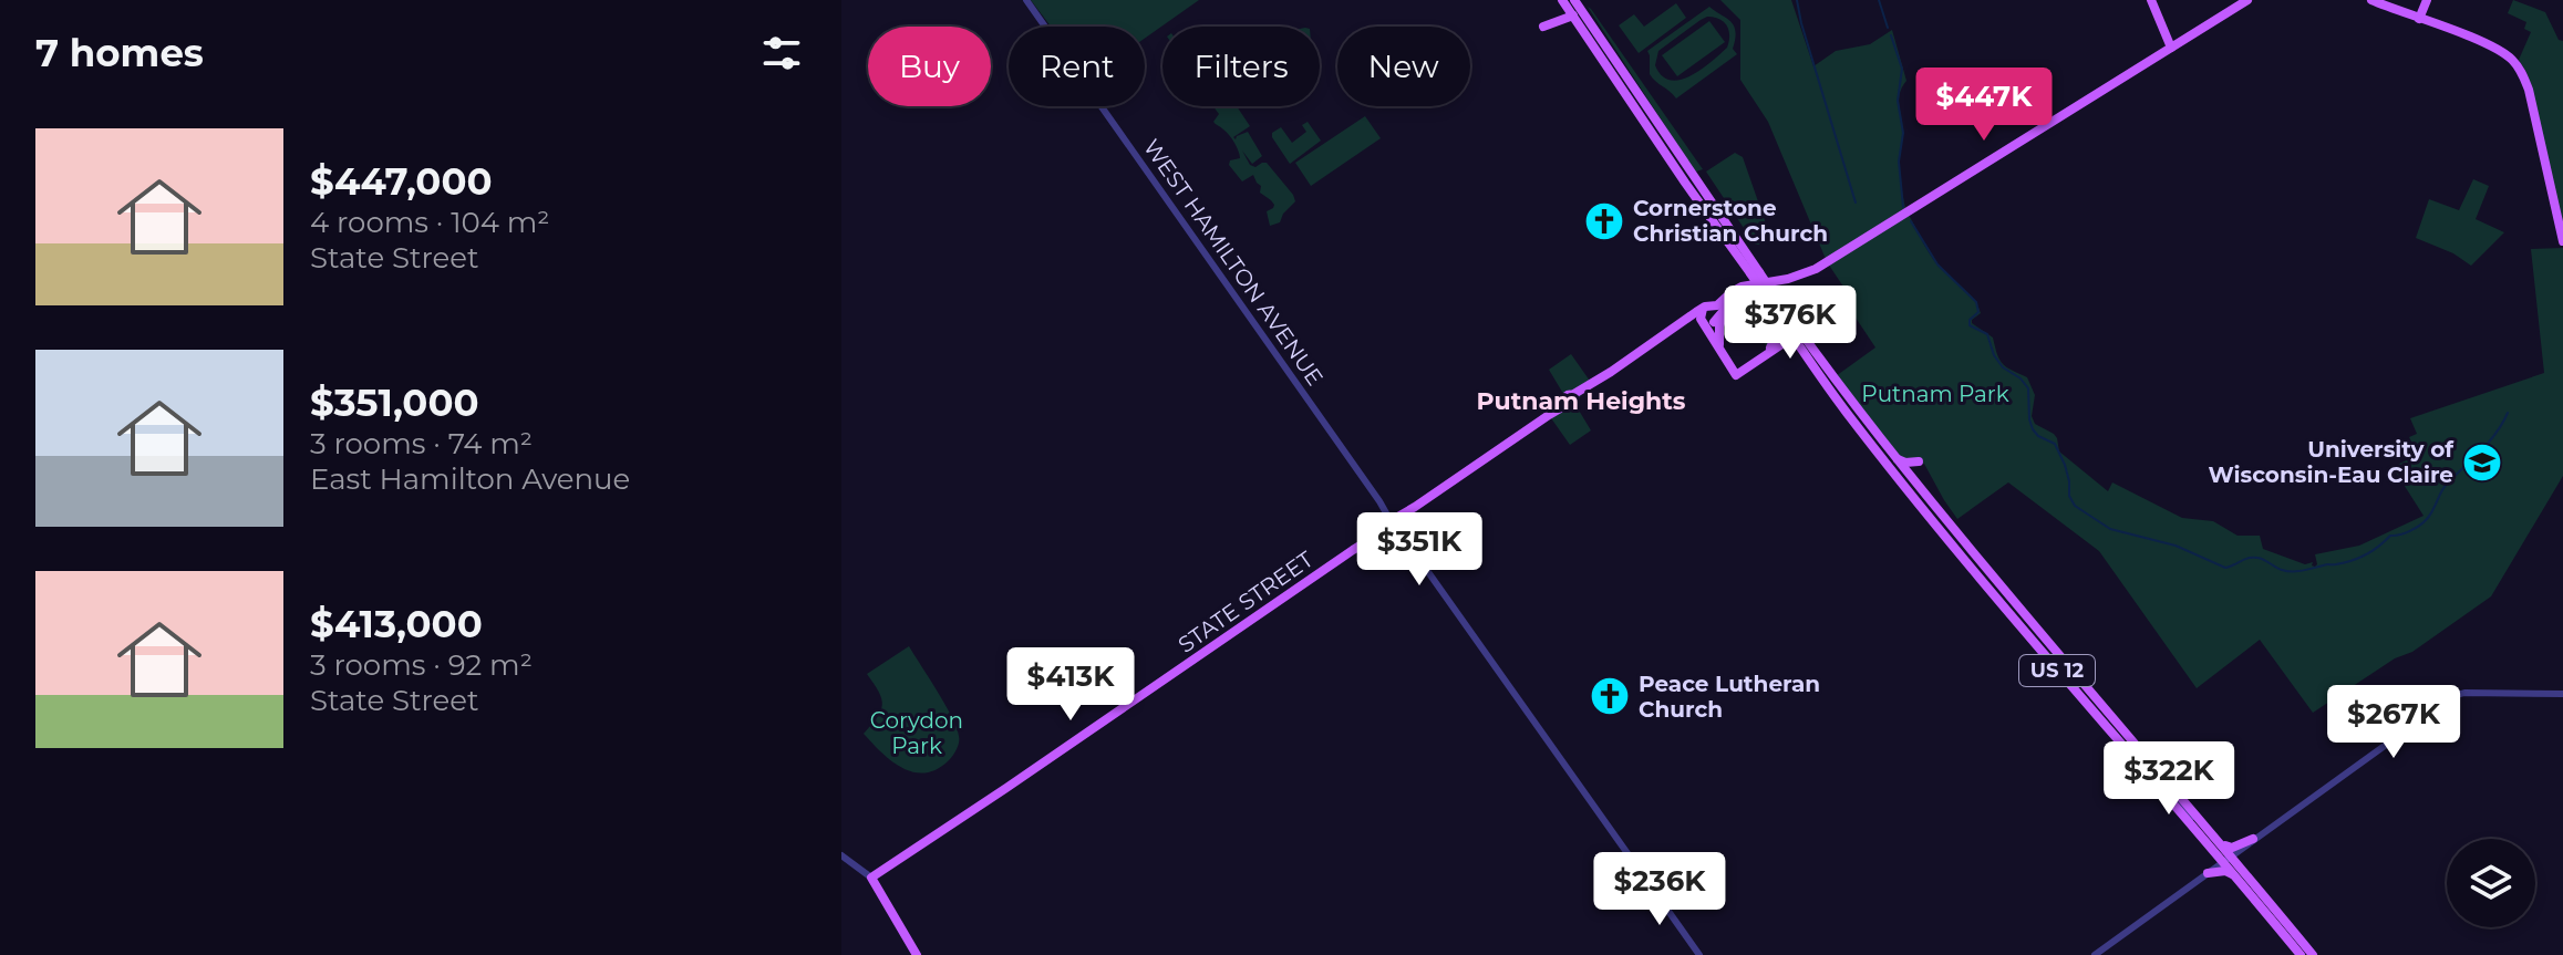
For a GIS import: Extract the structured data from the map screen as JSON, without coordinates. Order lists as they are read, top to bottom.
{
  "streets": {
    "main road": ["STATE STREET", "US 12"],
    "street": ["WEST HAMILTON AVENUE"]
  },
  "crossings": [
    ["WEST HAMILTON AVENUE", "STATE STREET"]
  ],
  "districts": ["Putnam Heights"],
  "parks": ["Putnam Park", "Corydon Park"],
  "places": {
    "church": ["Cornerstone Christian Church", "Peace Lutheran Church"],
    "school or university": ["University of Wisconsin-Eau Claire"]
  },
  "page": {
    "heading": "7 homes",
    "chip": [
      "Buy",
      "Rent",
      "Filters",
      "New"
    ],
    "price": [
      "$447K",
      "$376K",
      "$351K",
      "$413K",
      "$267K",
      "$322K",
      "$236K"
    ],
    "list": [
      {
        "name": "$447,000",
        "note": "4 rooms · 104 m² · State Street"
      },
      {
        "name": "$351,000",
        "note": "3 rooms · 74 m² · East Hamilton Avenue"
      },
      {
        "name": "$413,000",
        "note": "3 rooms · 92 m² · State Street"
      }
    ]
  }
}
